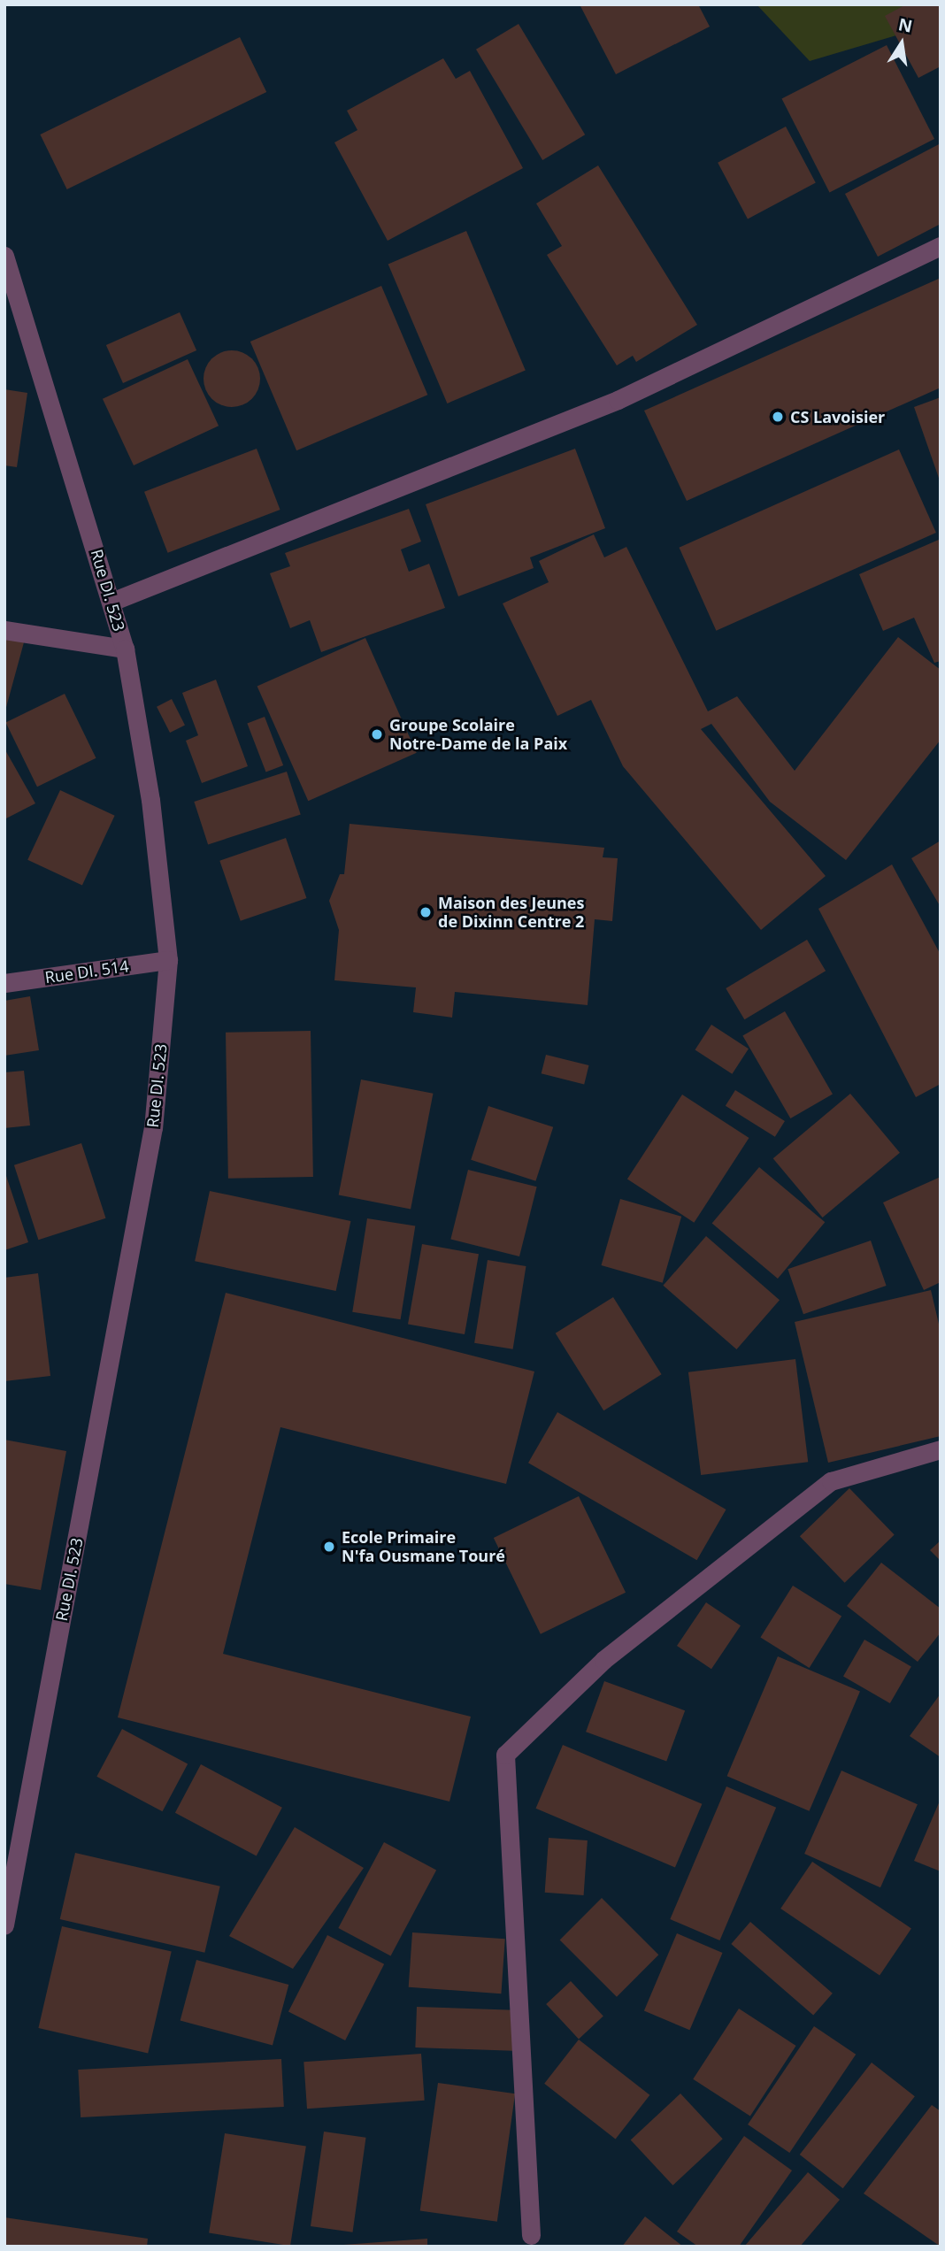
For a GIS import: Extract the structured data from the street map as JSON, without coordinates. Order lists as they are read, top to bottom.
{
  "streets": {
    "street": ["Rue DI. 523", "Rue DI. 514"]
  },
  "crossings": [
    ["Rue DI. 523", "Rue DI. 514"]
  ],
  "places": [
    "CS Lavoisier",
    "Groupe Scolaire Notre-Dame de la Paix",
    "Maison des Jeunes de Dixinn Centre 2",
    "Ecole Primaire N'fa Ousmane Touré"
  ],
  "north": "top"
}
